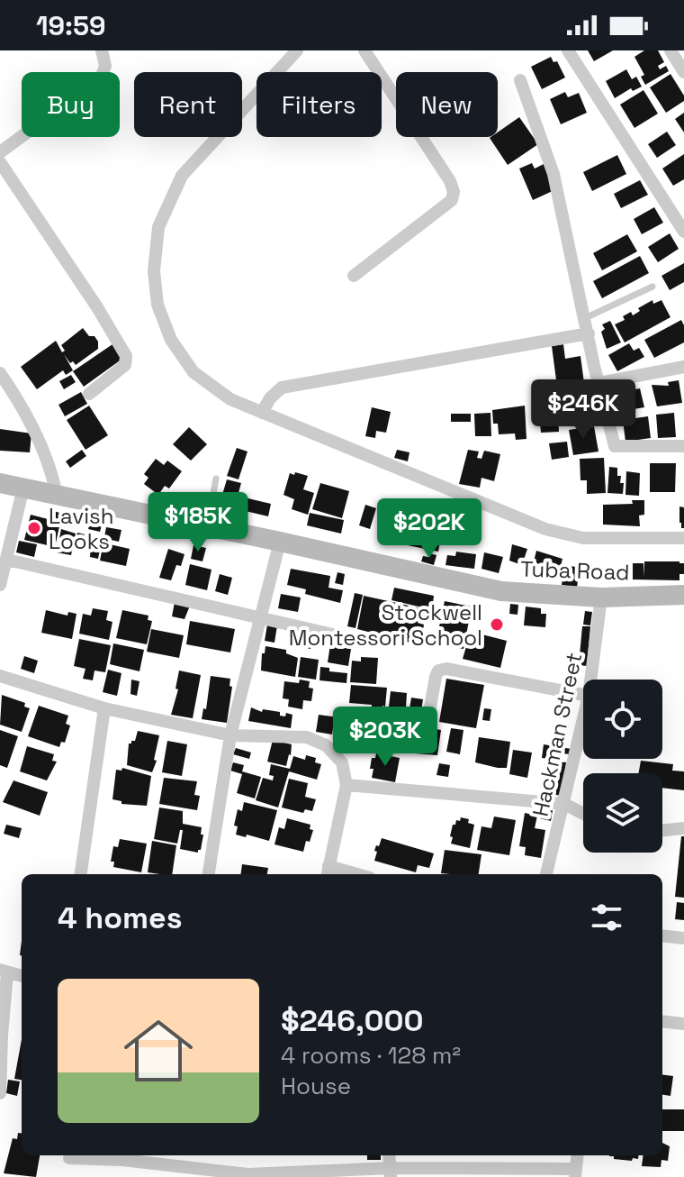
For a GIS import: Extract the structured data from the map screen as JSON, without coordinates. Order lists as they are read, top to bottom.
{
  "streets": {
    "street": ["Tuba Road", "Hackman Street"]
  },
  "crossings": [
    ["Tuba Road", "Hackman Street"]
  ],
  "places": ["Lavish Looks", "Stockwell Montessori School"],
  "page": {
    "status": "19:59",
    "chip": [
      "Buy",
      "Rent",
      "Filters",
      "New"
    ],
    "price": [
      "$246K",
      "$185K",
      "$202K",
      "$203K"
    ],
    "heading": "4 homes",
    "list": [
      {
        "name": "$246,000",
        "note": "4 rooms · 128 m² · House"
      }
    ]
  }
}
